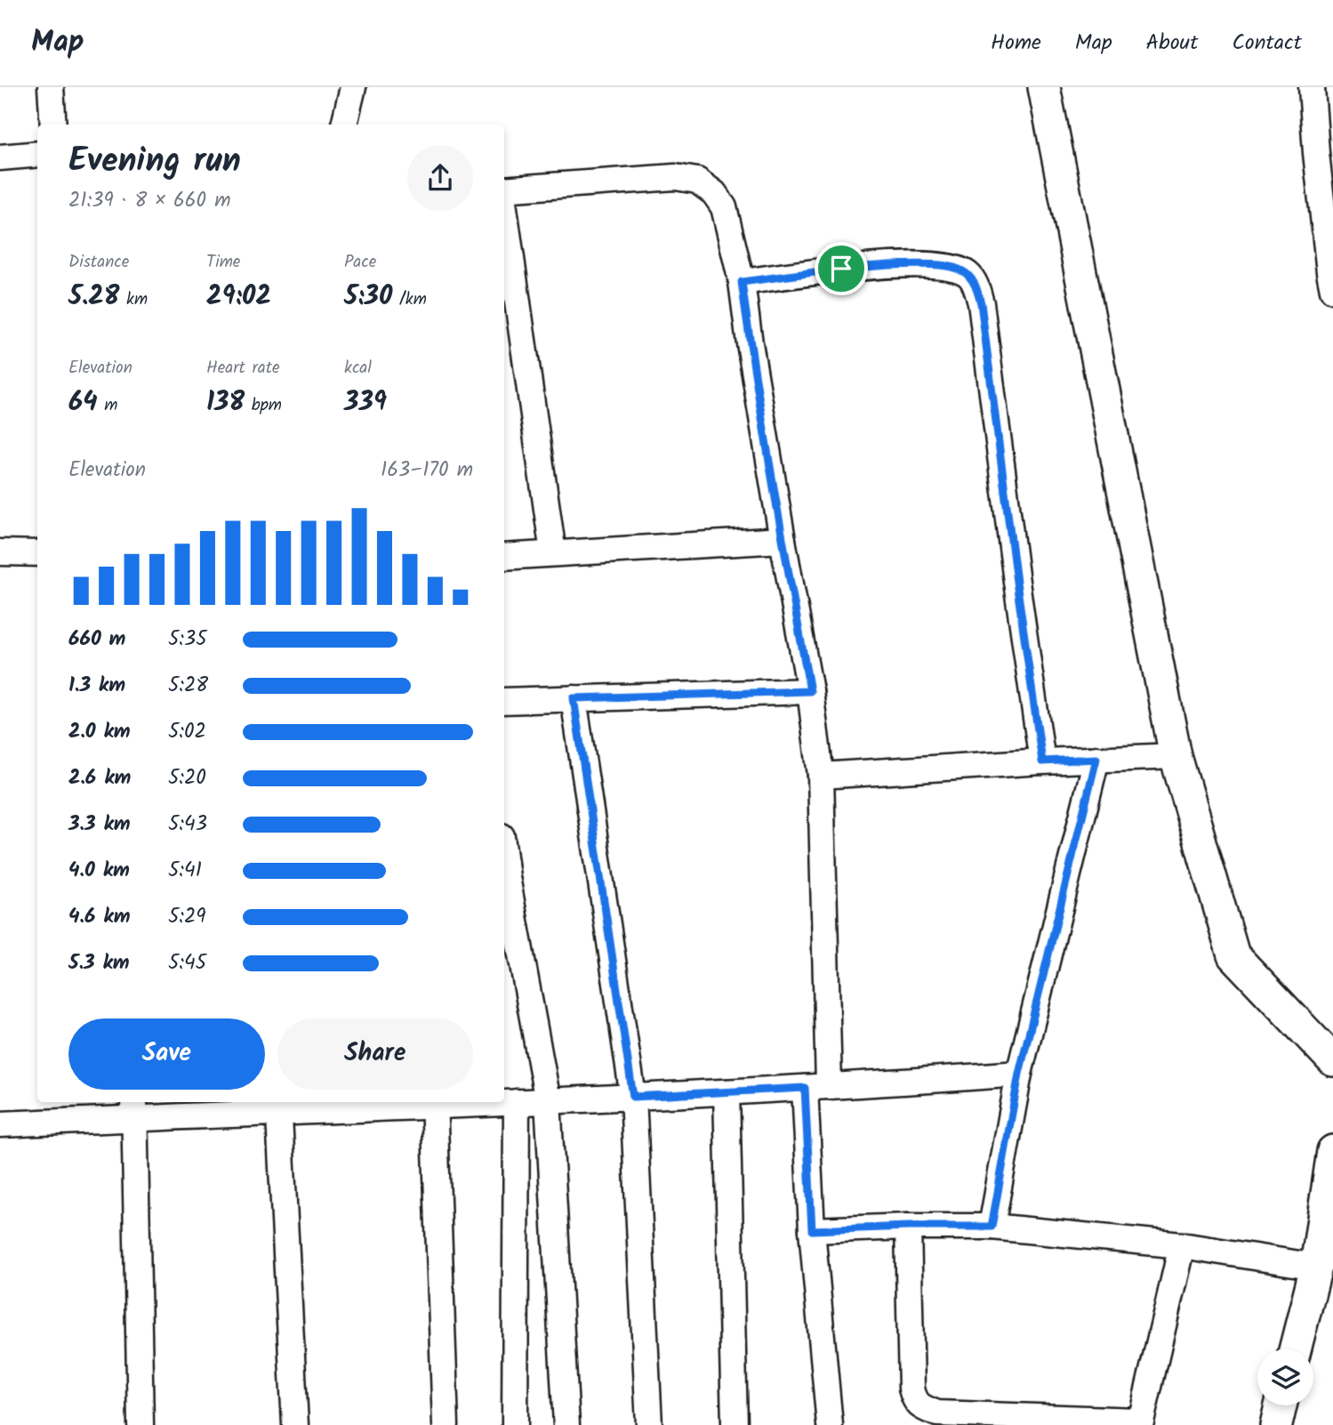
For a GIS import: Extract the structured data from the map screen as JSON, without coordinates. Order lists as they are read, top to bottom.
{
  "page": {
    "header": "Map",
    "nav": [
      "Home",
      "Map",
      "About",
      "Contact"
    ],
    "heading": ["Evening run", "21:39 · 8 × 660 m"],
    "stats": [
      ["Distance", "5.28 km"],
      ["Time", "29:02"],
      ["Pace", "5:30 /km"],
      ["Elevation", "64 m"],
      ["Heart rate", "138 bpm"],
      ["kcal", "339"]
    ],
    "chart": ["Elevation", "163–170 m"],
    "list": [
      {
        "name": "660 m",
        "note": "5:35"
      },
      {
        "name": "1.3 km",
        "note": "5:28"
      },
      {
        "name": "2.0 km",
        "note": "5:02"
      },
      {
        "name": "2.6 km",
        "note": "5:20"
      },
      {
        "name": "3.3 km",
        "note": "5:43"
      },
      {
        "name": "4.0 km",
        "note": "5:41"
      },
      {
        "name": "4.6 km",
        "note": "5:29"
      },
      {
        "name": "5.3 km",
        "note": "5:45"
      }
    ],
    "buttons": ["Save", "Share"]
  }
}
